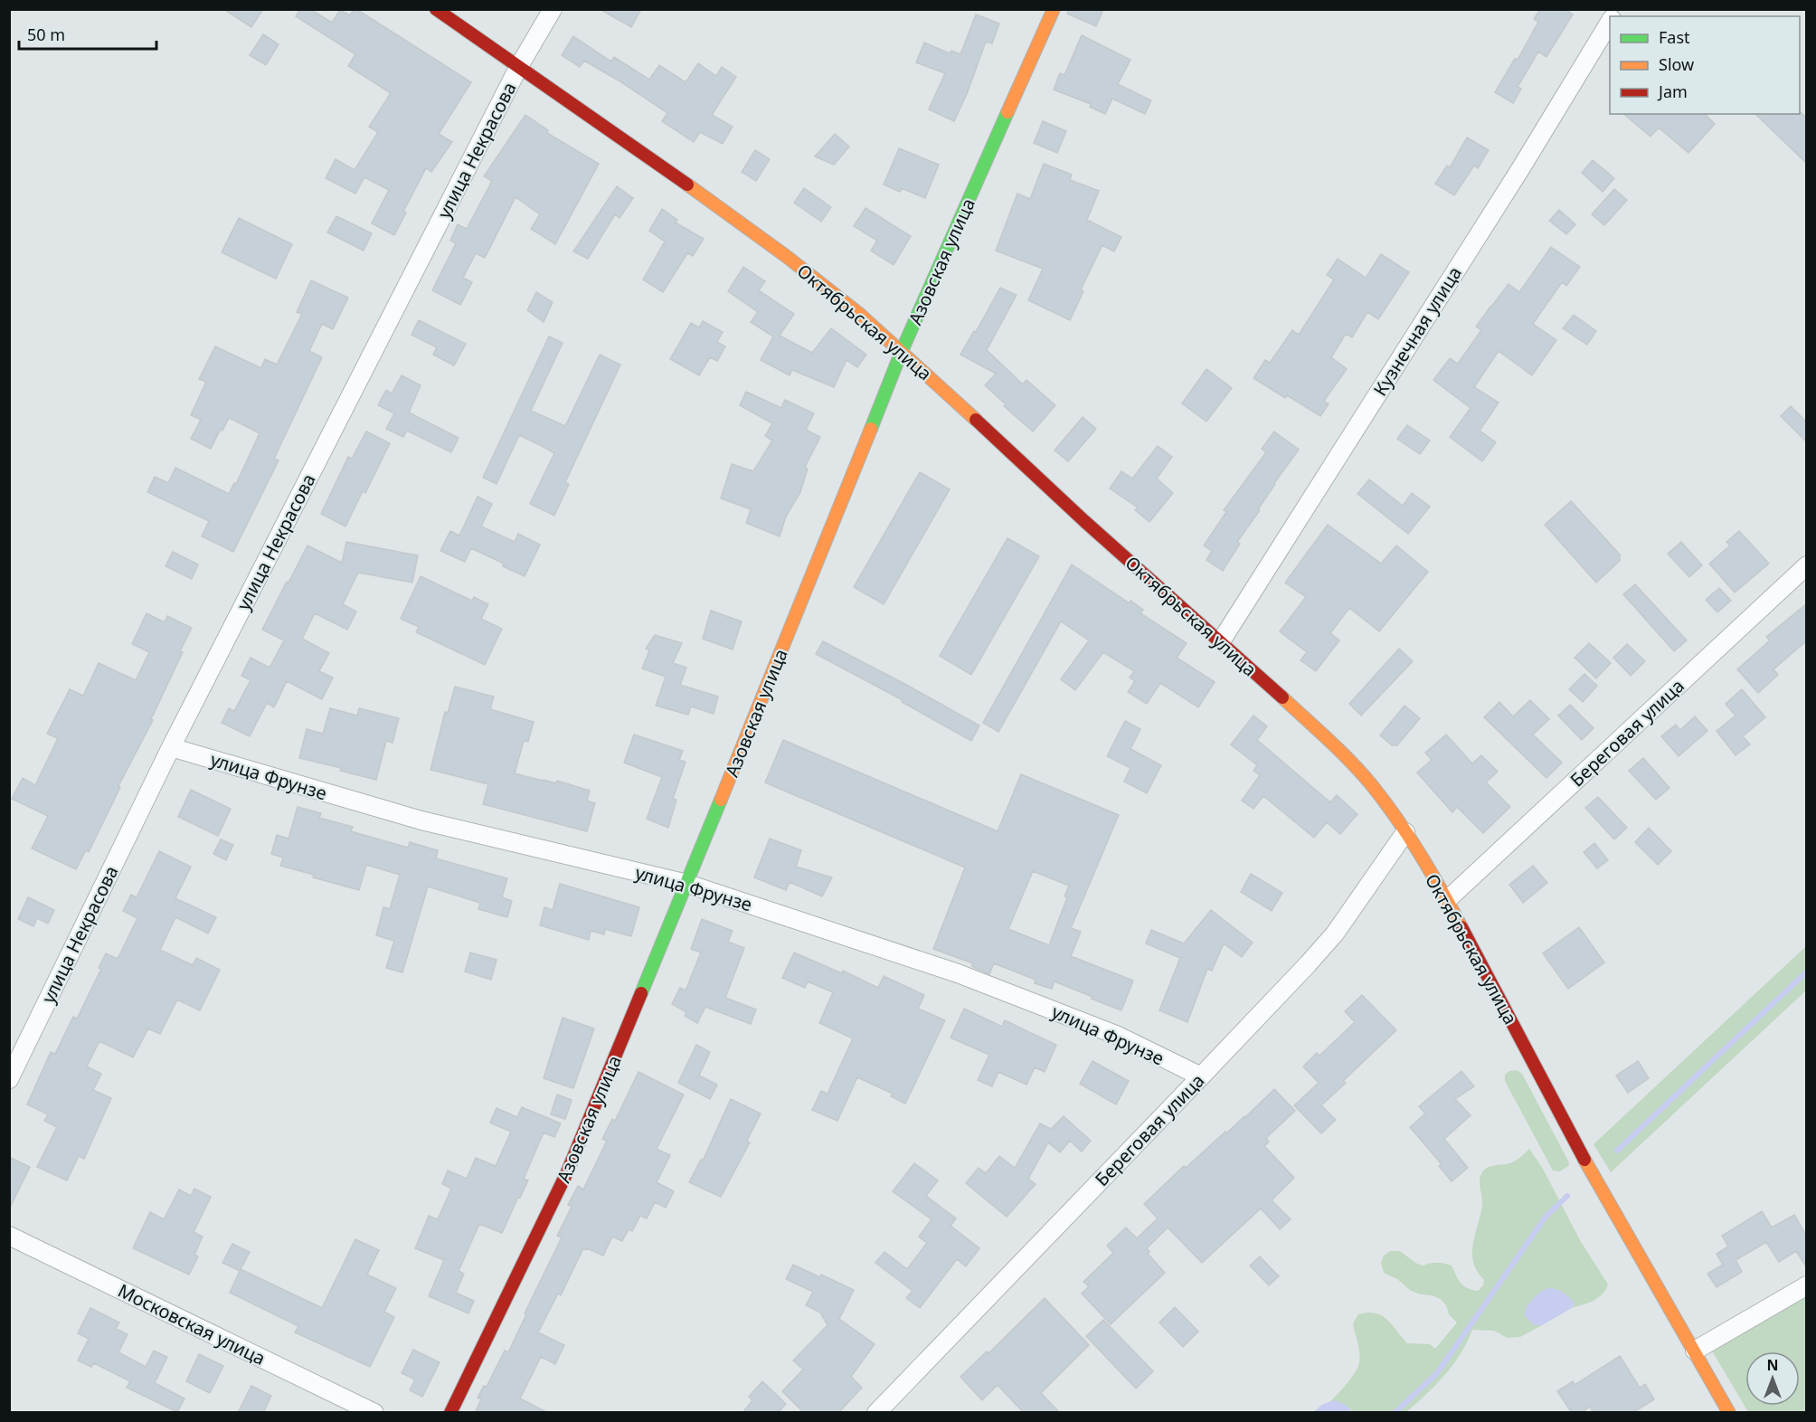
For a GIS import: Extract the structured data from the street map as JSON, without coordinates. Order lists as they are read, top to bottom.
{
  "streets": {
    "street": [
      "улица Некрасова",
      "Азовская улица",
      "Октябрьская улица",
      "Кузнечная улица",
      "Береговая улица",
      "улица Фрунзе",
      "Московская улица"
    ]
  },
  "crossings": [
    ["улица Некрасова", "Октябрьская улица"],
    ["улица Некрасова", "улица Фрунзе"],
    ["Азовская улица", "Октябрьская улица"],
    ["Азовская улица", "улица Фрунзе"],
    ["Октябрьская улица", "Кузнечная улица"],
    ["Октябрьская улица", "Береговая улица"],
    ["Береговая улица", "улица Фрунзе"]
  ],
  "legend": ["Fast", "Slow", "Jam"],
  "scale_bar": "50 m",
  "north": "top"
}
